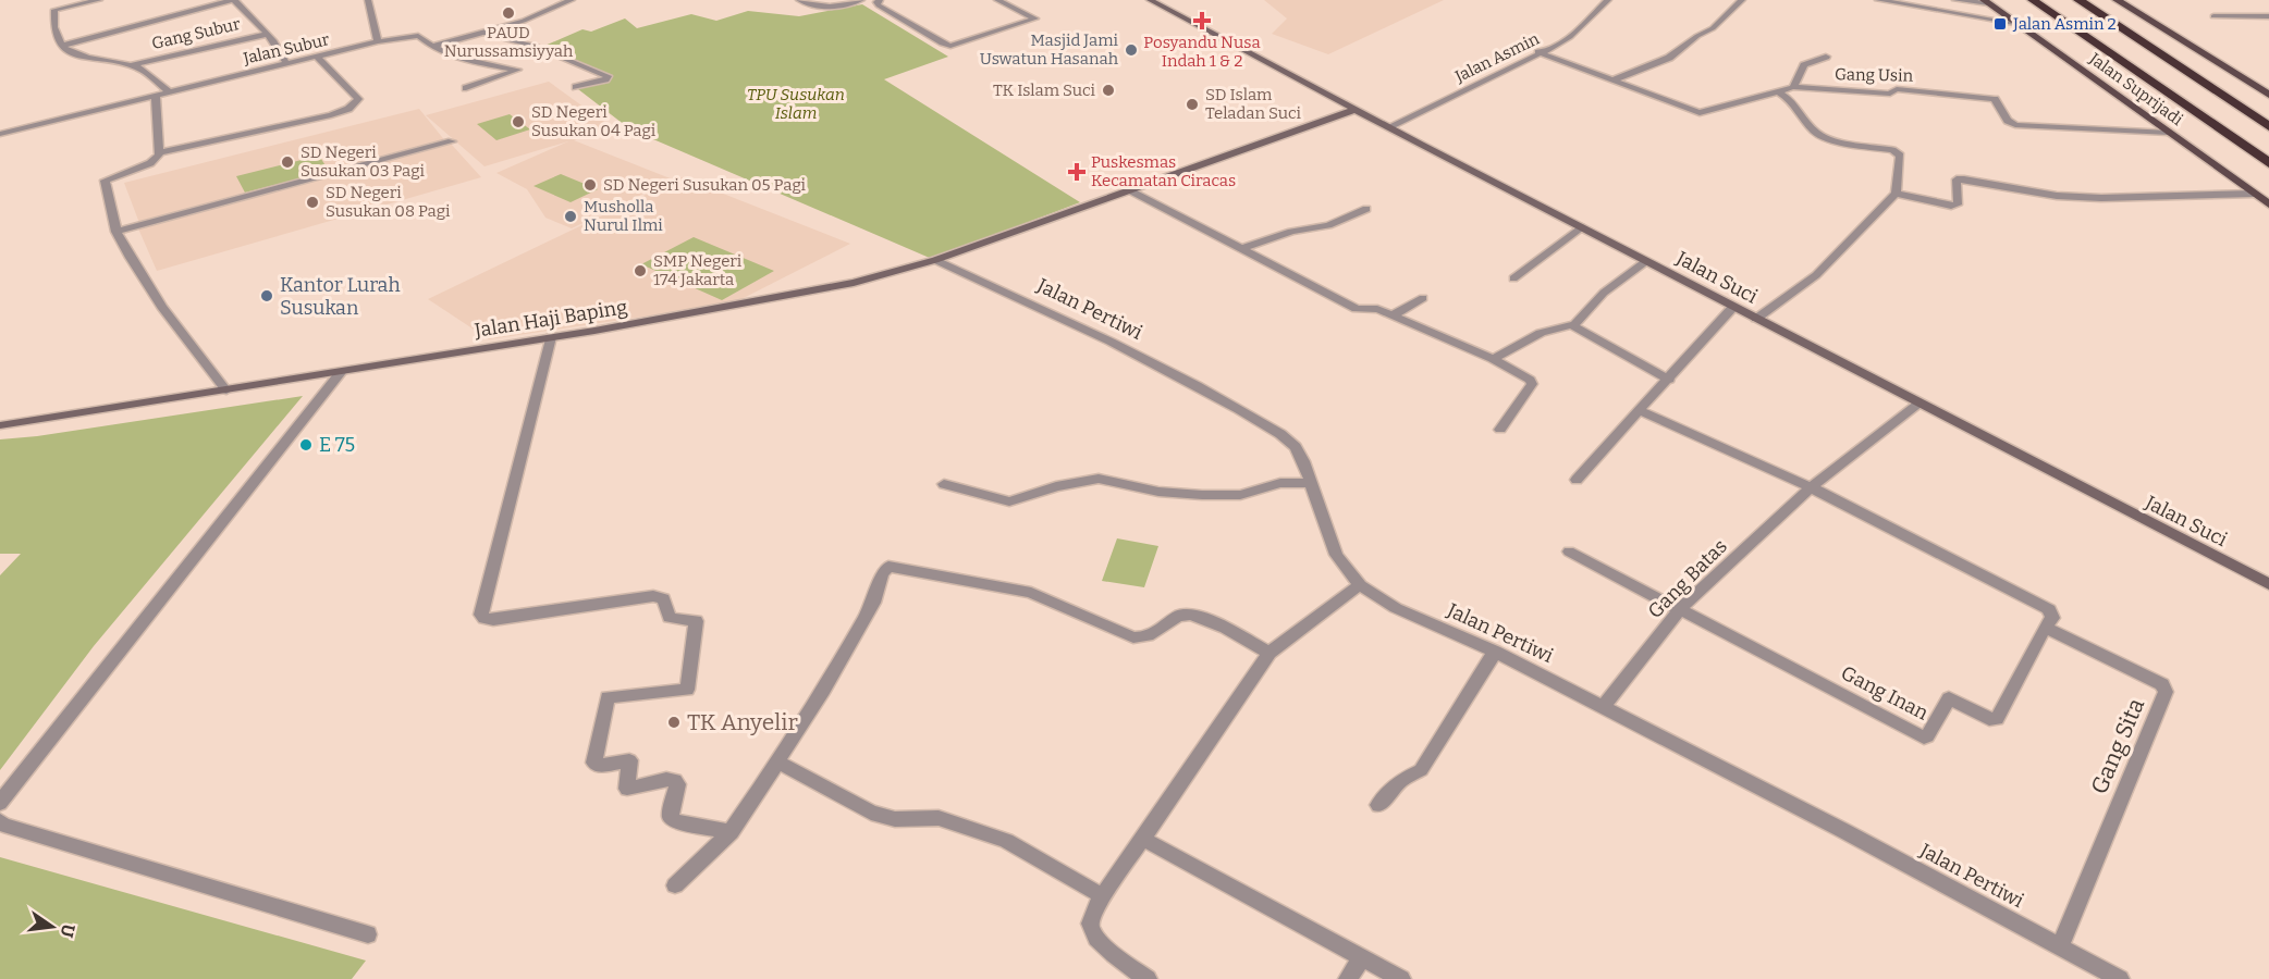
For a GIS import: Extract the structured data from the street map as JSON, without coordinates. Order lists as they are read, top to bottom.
{
  "streets": {
    "main road": ["Jalan Suprijadi"],
    "street": [
      "Gang Subur",
      "Jalan Subur",
      "Jalan Asmin",
      "Gang Usin",
      "Jalan Suci",
      "Jalan Pertiwi",
      "Jalan Haji Baping",
      "Gang Batas",
      "Gang Inan",
      "Gang Sita"
    ]
  },
  "crossings": [
    ["Jalan Asmin", "Gang Usin"],
    ["Jalan Asmin", "Jalan Suci"],
    ["Gang Usin", "Jalan Suprijadi"],
    ["Jalan Suci", "Jalan Haji Baping"],
    ["Jalan Suci", "Gang Batas"],
    ["Jalan Pertiwi", "Jalan Haji Baping"],
    ["Jalan Pertiwi", "Gang Batas"],
    ["Jalan Pertiwi", "Gang Sita"],
    ["Gang Batas", "Gang Inan"],
    ["Gang Inan", "Gang Sita"]
  ],
  "parks": ["TPU Susukan Islam"],
  "places": {
    "other": [
      "PAUD Nurussamsiyyah",
      "Masjid Jami Uswatun Hasanah",
      "TK Islam Suci",
      "SD Islam Teladan Suci",
      "SD Negeri Susukan 04 Pagi",
      "SD Negeri Susukan 03 Pagi",
      "SD Negeri Susukan 05 Pagi",
      "SD Negeri Susukan 08 Pagi",
      "Musholla Nurul Ilmi",
      "SMP Negeri 174 Jakarta",
      "Kantor Lurah Susukan",
      "E 75",
      "TK Anyelir"
    ],
    "health": ["Posyandu Nusa Indah 1 & 2", "Puskesmas Kecamatan Ciracas"],
    "transit": ["Jalan Asmin 2"]
  },
  "north": "right"
}
